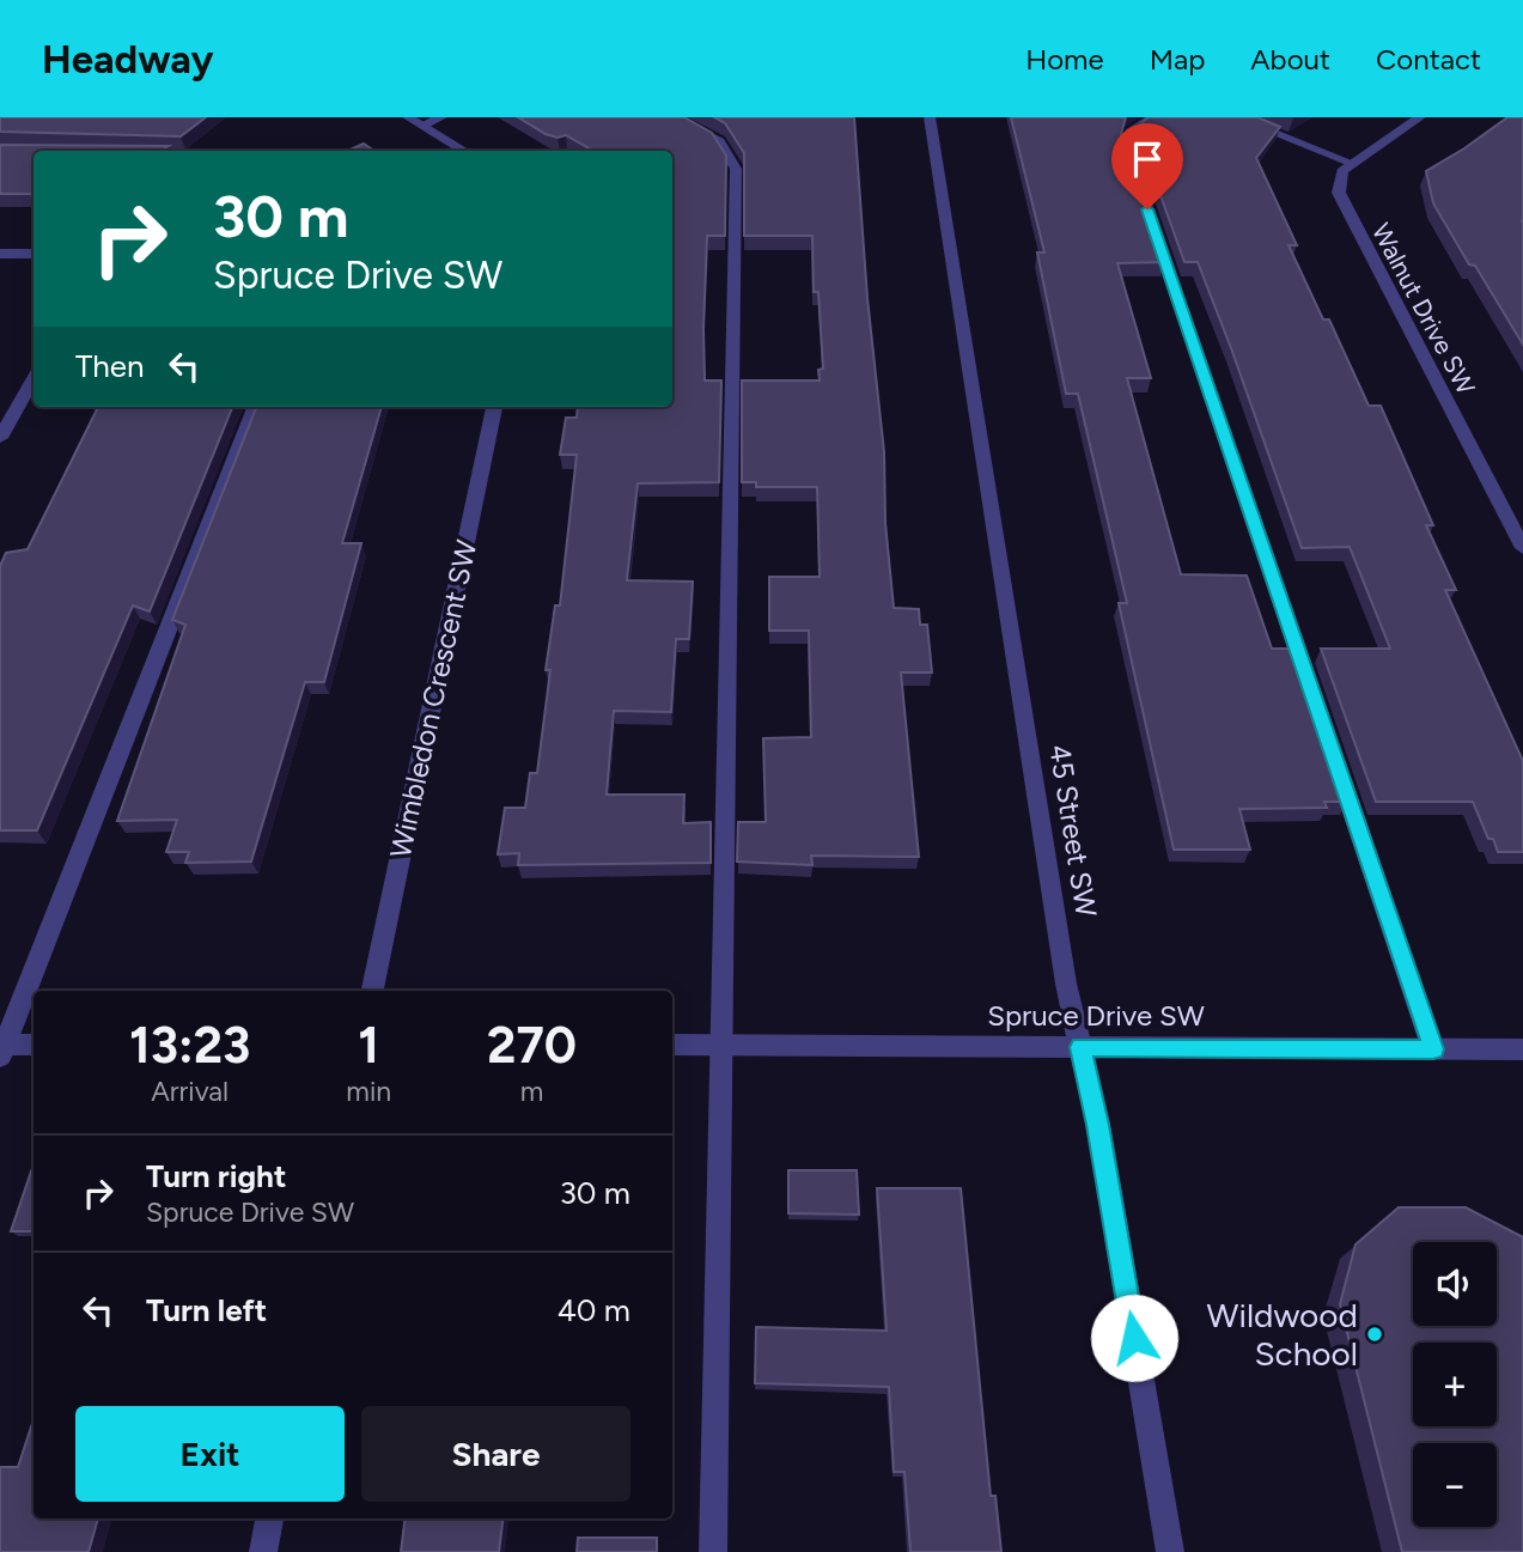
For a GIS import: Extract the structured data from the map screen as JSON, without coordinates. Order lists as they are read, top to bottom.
{
  "streets": {
    "street": [
      "Walnut Drive SW",
      "Wimbledon Crescent SW",
      "45 Street SW",
      "Spruce Drive SW"
    ]
  },
  "crossings": [
    ["45 Street SW", "Spruce Drive SW"]
  ],
  "places": ["Wildwood School"],
  "page": {
    "header": "Headway",
    "nav": [
      "Home",
      "Map",
      "About",
      "Contact"
    ],
    "turn": ["30 m", "Spruce Drive SW"],
    "then": "Then",
    "eta": [
      "13:23",
      "Arrival",
      "1",
      "min",
      "270",
      "m"
    ],
    "list": [
      {
        "name": "Turn right",
        "note": "Spruce Drive SW",
        "value": "30 m"
      },
      {
        "name": "Turn left",
        "value": "40 m"
      }
    ],
    "map_buttons": ["+", "−"],
    "buttons": ["Exit", "Share"]
  }
}
